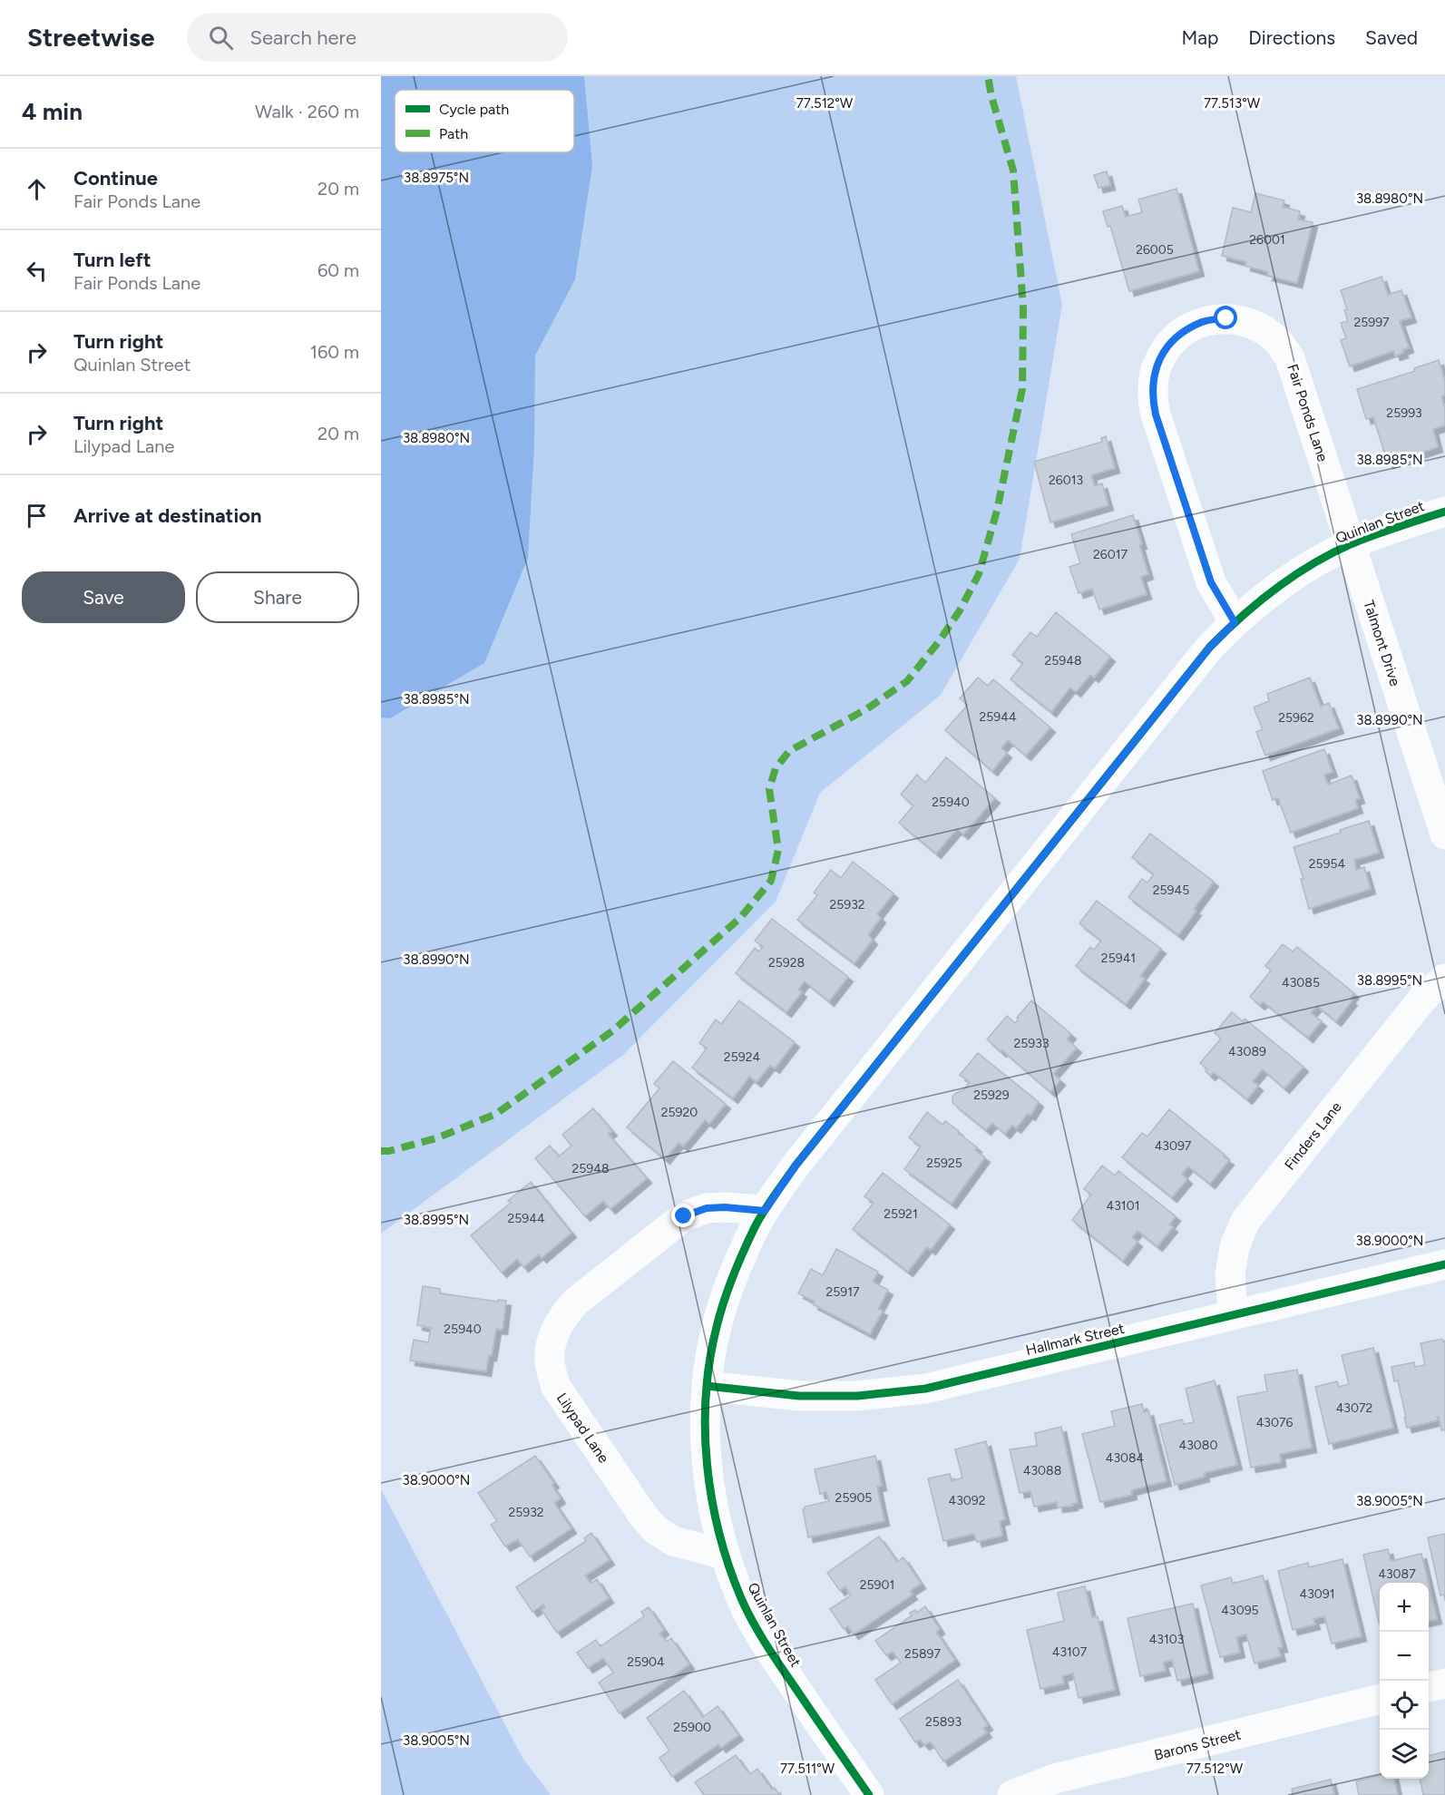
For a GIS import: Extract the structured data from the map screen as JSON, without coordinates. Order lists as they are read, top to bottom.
{
  "streets": {
    "street": [
      "Fair Ponds Lane",
      "Quinlan Street",
      "Talmont Drive",
      "Finders Lane",
      "Hallmark Street",
      "Lilypad Lane",
      "Barons Street"
    ]
  },
  "crossings": [
    ["Fair Ponds Lane", "Quinlan Street"],
    ["Fair Ponds Lane", "Talmont Drive"],
    ["Quinlan Street", "Talmont Drive"],
    ["Quinlan Street", "Hallmark Street"],
    ["Quinlan Street", "Lilypad Lane"],
    ["Finders Lane", "Hallmark Street"]
  ],
  "house_numbers": [
    "26001",
    "26005",
    "25997",
    "25993",
    "26013",
    "26017",
    "25948",
    "25944",
    "25962",
    "25940",
    "25954",
    "25945",
    "25932",
    "25941",
    "25928",
    "43085",
    "25933",
    "43089",
    "25924",
    "25929",
    "25920",
    "43097",
    "25925",
    "25948",
    "43101",
    "25921",
    "25944",
    "25917",
    "25940",
    "43072",
    "43076",
    "43080",
    "43084",
    "43088",
    "25905",
    "43092",
    "25932",
    "43087",
    "25901",
    "43091",
    "43095",
    "43103",
    "43107",
    "25897",
    "25904",
    "25893",
    "25900"
  ],
  "legend": ["Cycle path", "Path"],
  "page": {
    "header": "Streetwise",
    "search": "Search here",
    "nav": ["Map", "Directions", "Saved"],
    "heading": ["4 min", "Walk · 260 m"],
    "list": [
      ["Continue", "Fair Ponds Lane", "20 m"],
      ["Turn left", "Fair Ponds Lane", "60 m"],
      ["Turn right", "Quinlan Street", "160 m"],
      ["Turn right", "Lilypad Lane", "20 m"],
      "Arrive at destination"
    ],
    "buttons": ["Save", "Share"],
    "map_buttons": ["+", "−"]
  },
  "coordinates": [
    "77.512°W",
    "77.513°W",
    "38.8975°N",
    "38.8980°N",
    "38.8985°N",
    "38.8990°N",
    "38.8995°N",
    "38.9000°N",
    "38.9005°N",
    "77.511°W"
  ]
}
